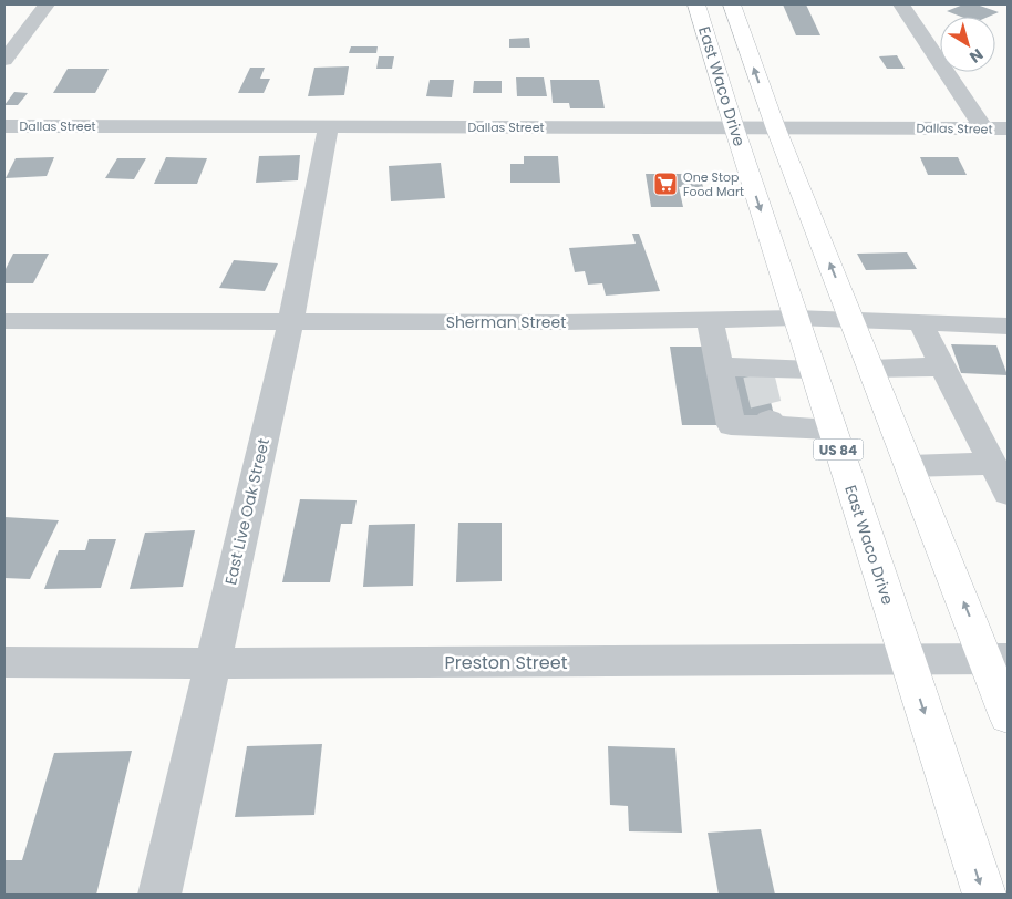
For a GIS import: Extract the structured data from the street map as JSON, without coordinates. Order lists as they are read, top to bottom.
{
  "streets": {
    "main road": ["East Waco Drive", "US 84"],
    "street": [
      "Dallas Street",
      "Sherman Street",
      "East Live Oak Street",
      "Preston Street"
    ]
  },
  "crossings": [
    ["East Waco Drive", "Dallas Street"],
    ["East Waco Drive", "Sherman Street"],
    ["East Waco Drive", "Preston Street"],
    ["Dallas Street", "East Live Oak Street"],
    ["Sherman Street", "East Live Oak Street"],
    ["East Live Oak Street", "Preston Street"]
  ],
  "places": {
    "supermarket": ["One Stop Food Mart"]
  },
  "north": "bottom right"
}
